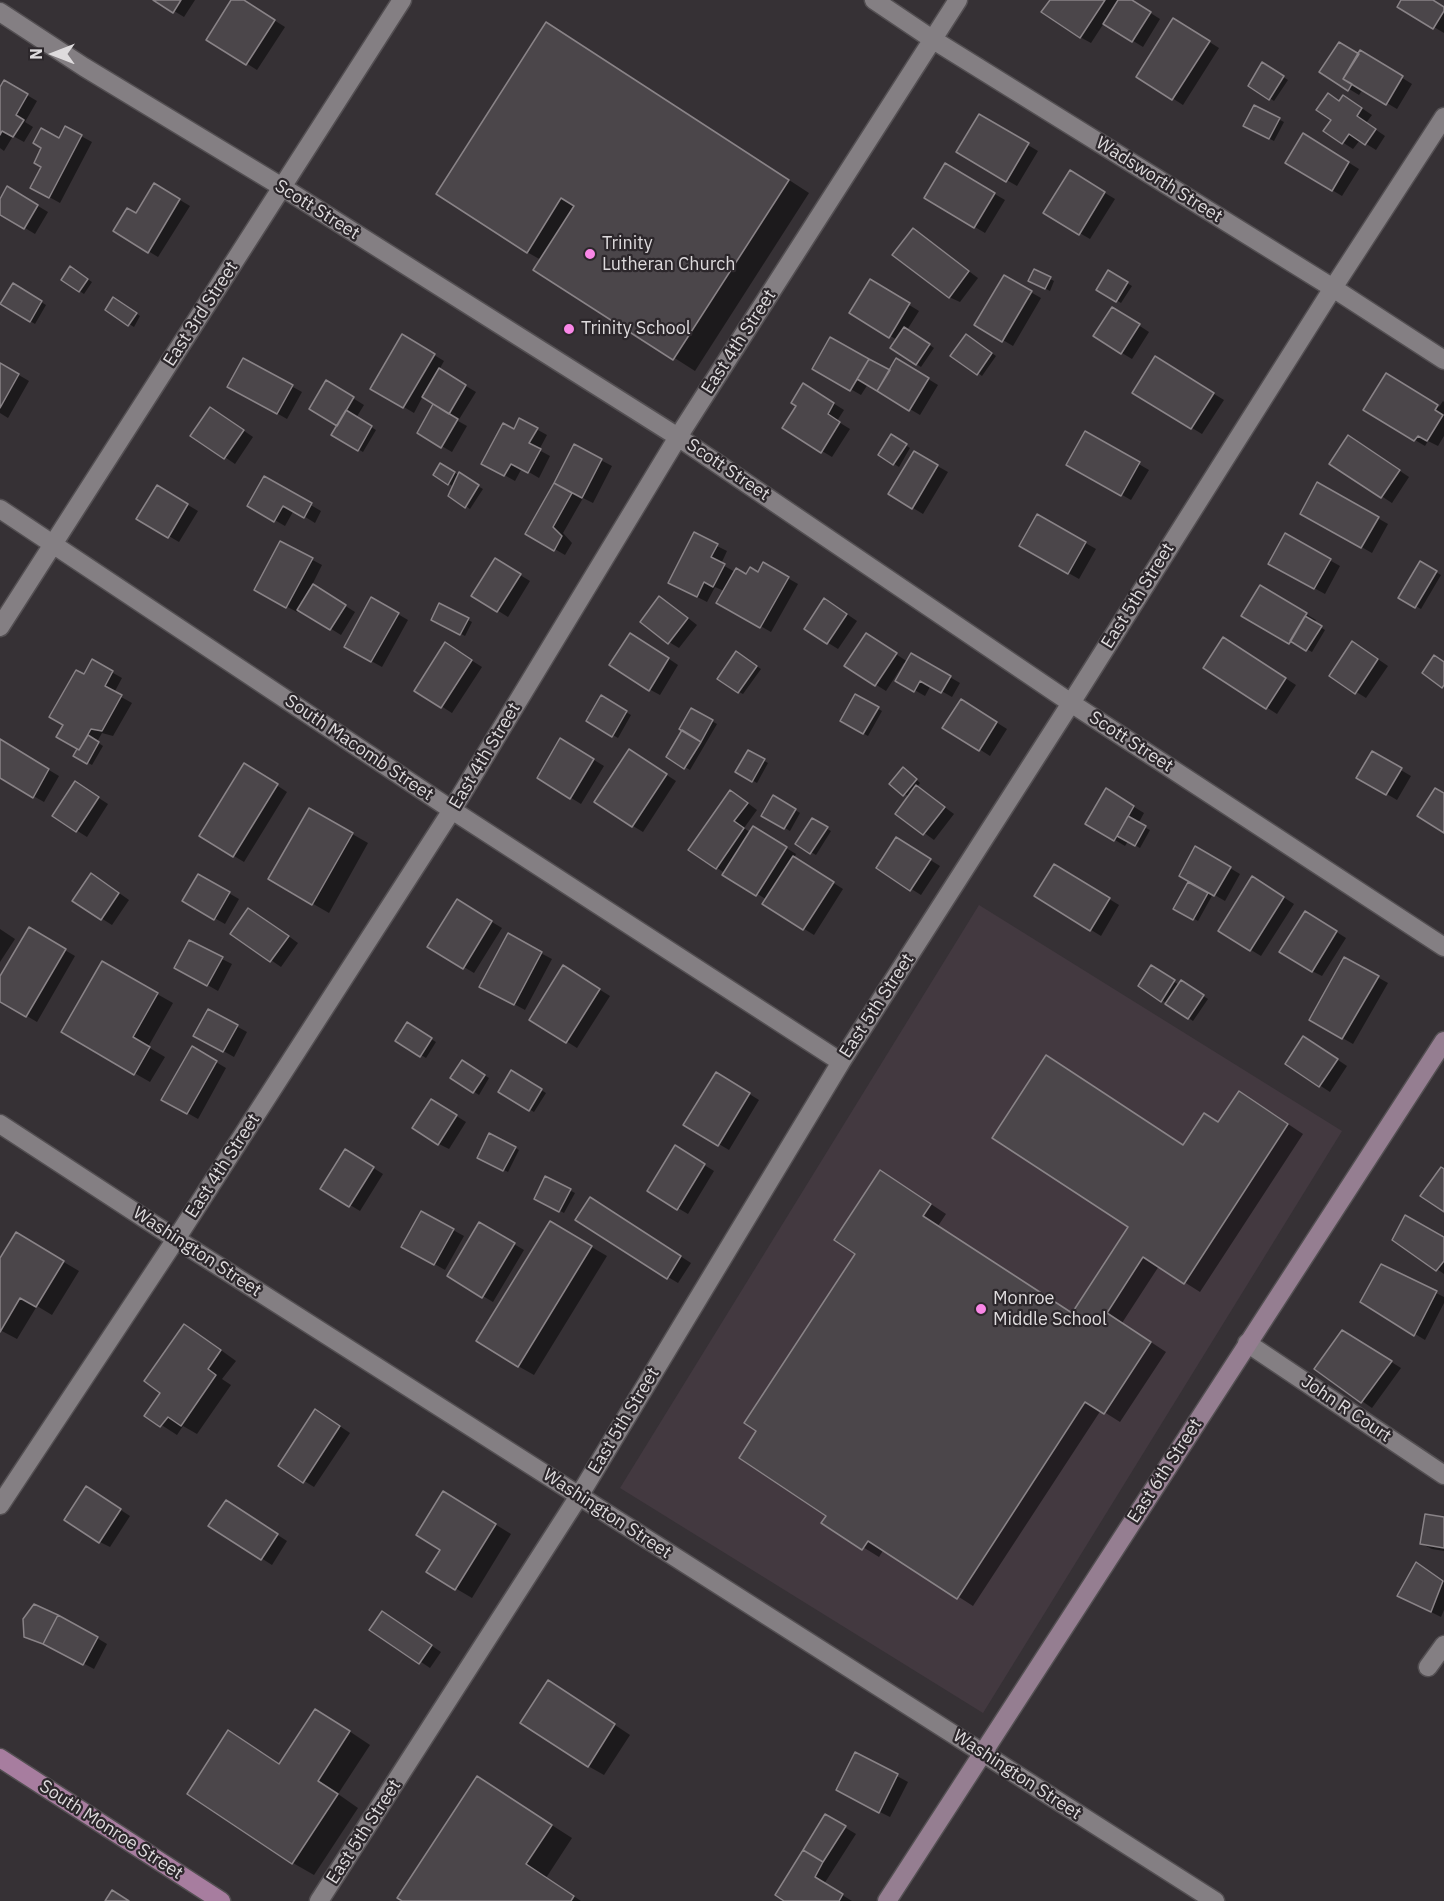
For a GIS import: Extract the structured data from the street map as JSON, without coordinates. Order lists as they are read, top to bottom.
{
  "streets": {
    "main road": ["South Monroe Street"],
    "street": [
      "Wadsworth Street",
      "Scott Street",
      "East 3rd Street",
      "East 4th Street",
      "East 5th Street",
      "South Macomb Street",
      "Washington Street",
      "John R Court",
      "East 6th Street"
    ]
  },
  "crossings": [
    ["Wadsworth Street", "East 4th Street"],
    ["Wadsworth Street", "East 5th Street"],
    ["Scott Street", "East 3rd Street"],
    ["Scott Street", "East 4th Street"],
    ["Scott Street", "East 5th Street"],
    ["East 3rd Street", "South Macomb Street"],
    ["East 4th Street", "South Macomb Street"],
    ["East 4th Street", "Washington Street"],
    ["East 5th Street", "South Macomb Street"],
    ["East 5th Street", "Washington Street"],
    ["Washington Street", "East 6th Street"],
    ["John R Court", "East 6th Street"]
  ],
  "places": ["Trinity Lutheran Church", "Trinity School", "Monroe Middle School"],
  "north": "left"
}
